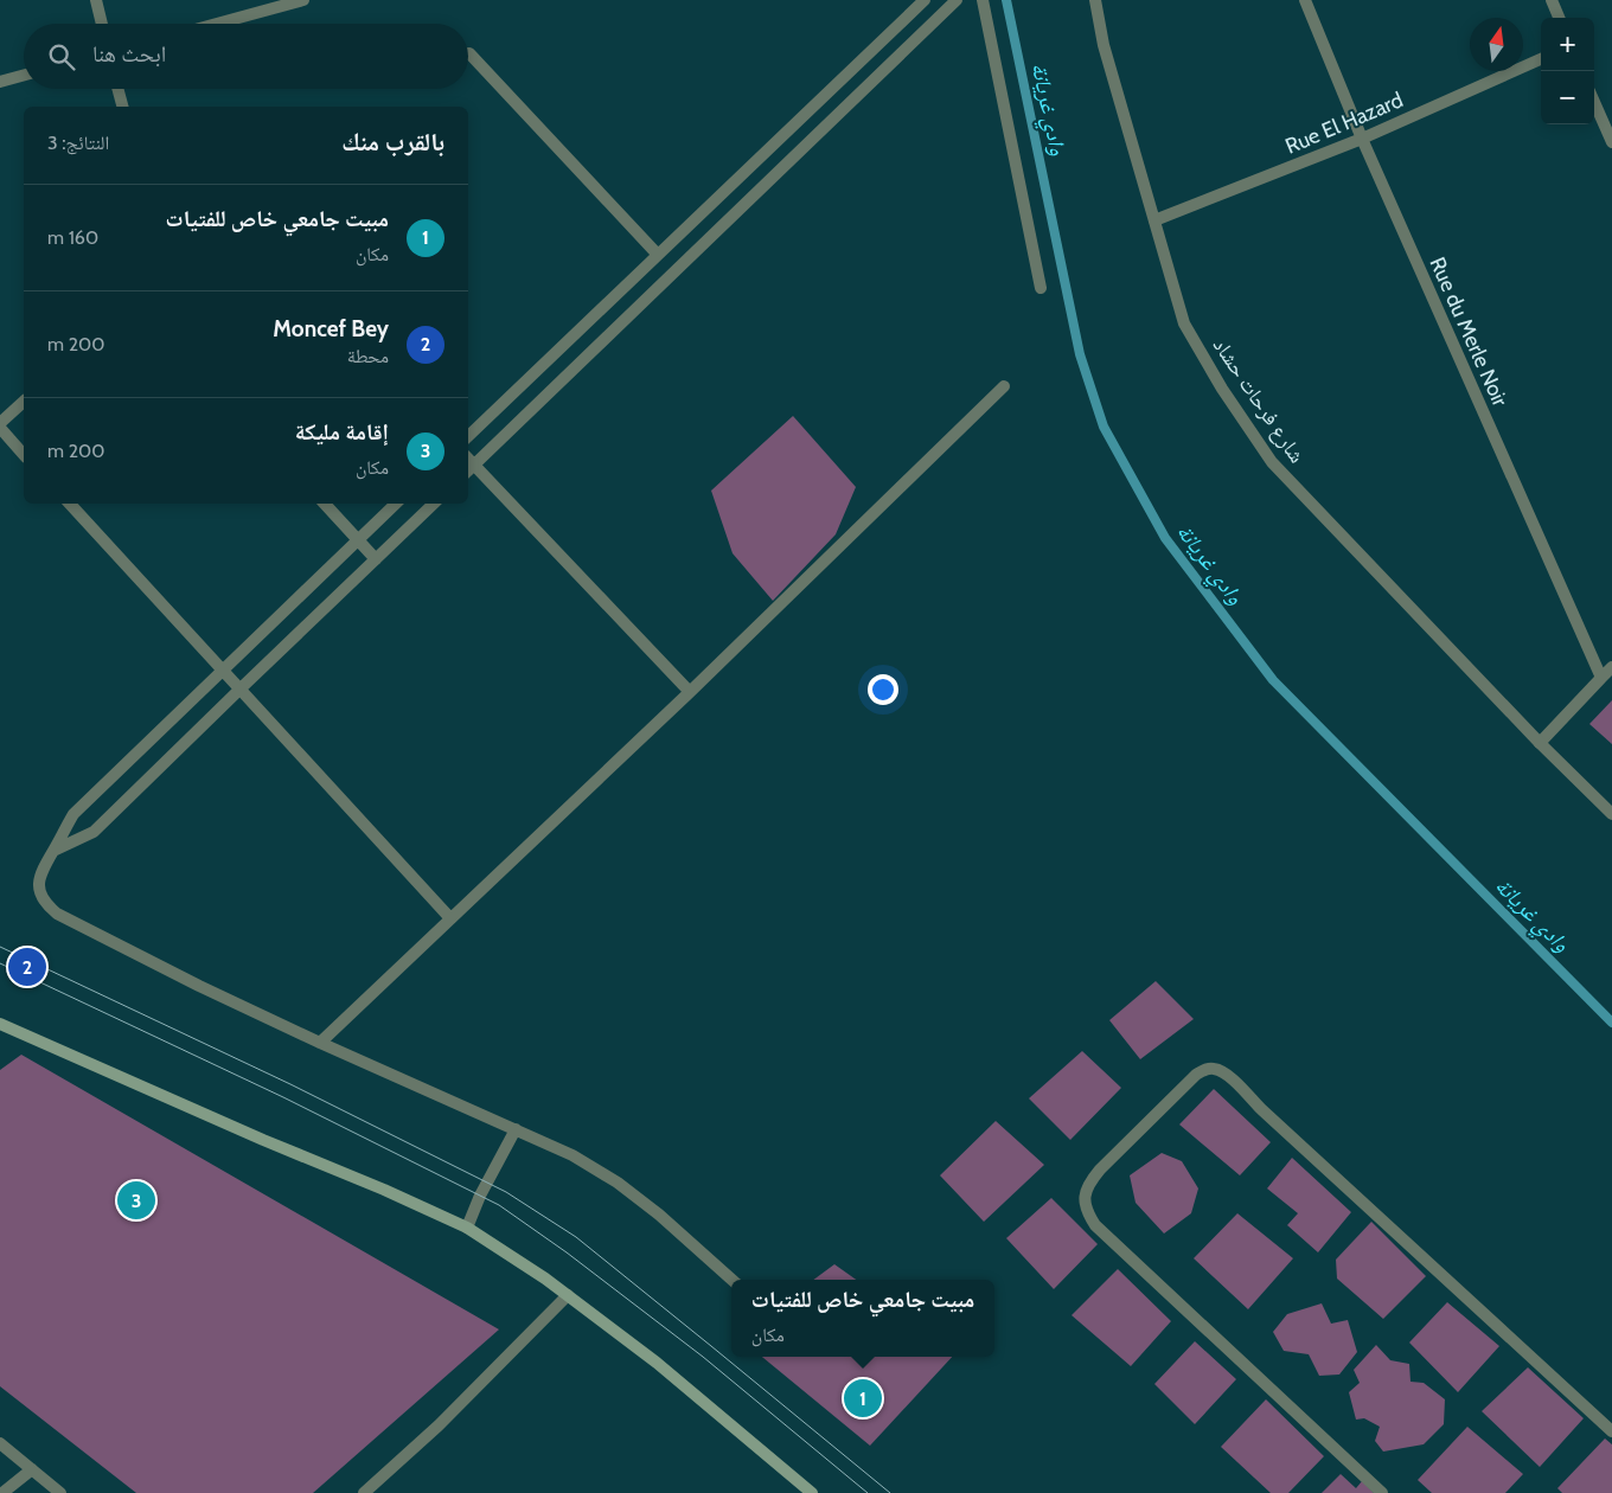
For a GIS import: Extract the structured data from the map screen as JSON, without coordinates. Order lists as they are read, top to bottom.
{
  "streets": {
    "street": ["Rue El Hazard", "Rue du Merle Noir", "شارع فرحات حشاد"]
  },
  "crossings": [
    ["Rue El Hazard", "Rue du Merle Noir"],
    ["Rue El Hazard", "شارع فرحات حشاد"]
  ],
  "water": ["وادي غريانة"],
  "north": "top",
  "page": {
    "map_buttons": ["+", "−"],
    "search": "ابحث هنا",
    "heading": ["بالقرب منك", "النتائج: 3"],
    "list": [
      {
        "mark": "1",
        "name": "مبيت جامعي خاص للفتيات",
        "note": "مكان",
        "value": "160 m"
      },
      {
        "mark": "2",
        "name": "Moncef Bey",
        "note": "محطة",
        "value": "200 m"
      },
      {
        "mark": "3",
        "name": "إقامة مليكة",
        "note": "مكان",
        "value": "200 m"
      }
    ],
    "pins": ["2", "3", "1"],
    "popup": ["مبيت جامعي خاص للفتيات", "مكان"]
  }
}
